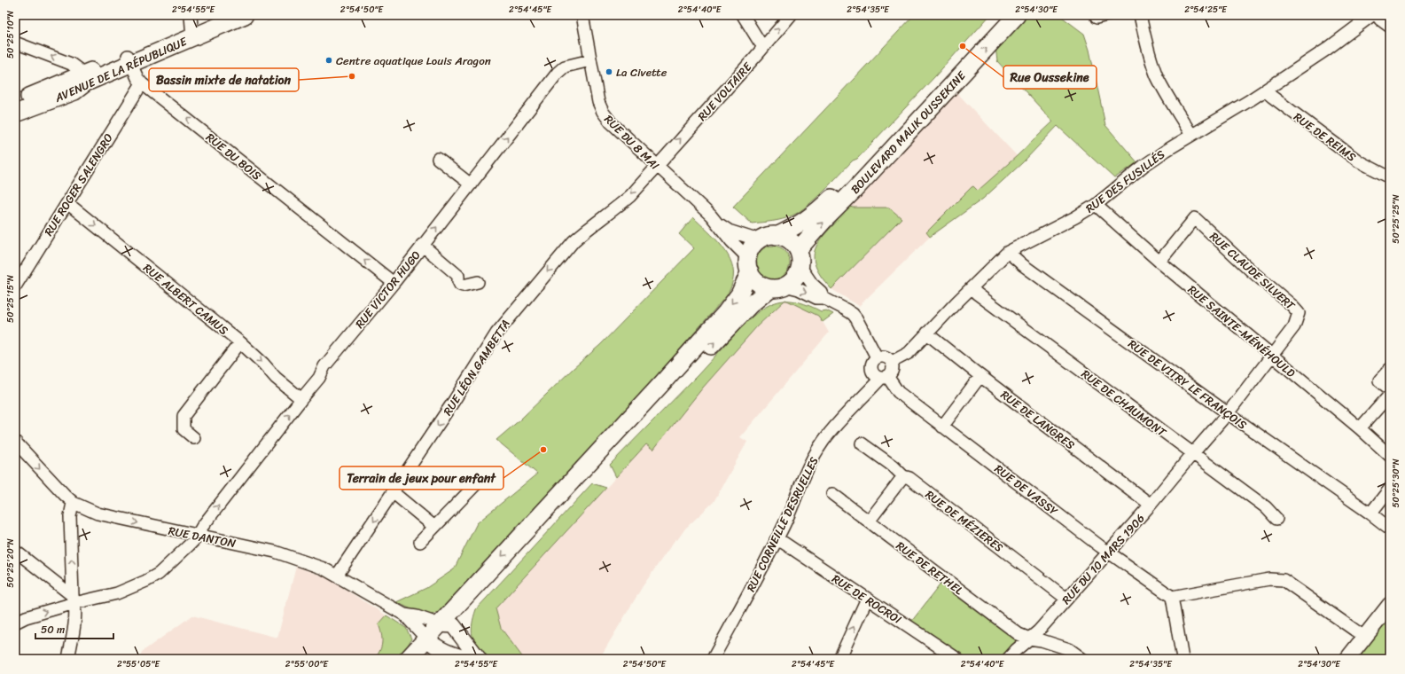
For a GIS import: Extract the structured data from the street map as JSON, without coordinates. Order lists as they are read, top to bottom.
{
  "streets": {
    "main road": ["AVENUE DE LA RÉPUBLIQUE", "BOULEVARD MALIK OUSSEKINE"],
    "street": [
      "RUE VOLTAIRE",
      "RUE DE REIMS",
      "RUE DU 8 MAI",
      "RUE DU BOIS",
      "RUE DES FUSILLÉS",
      "RUE ROGER SALENGRO",
      "RUE CLAUDE SILVERT",
      "RUE VICTOR HUGO",
      "RUE ALBERT CAMUS",
      "RUE SAINTE-MÉNÉHOULD",
      "RUE LÉON GAMBETTA",
      "RUE DE VITRY LE FRANÇOIS",
      "RUE DE CHAUMONT",
      "RUE DE LANGRES",
      "RUE DE VASSY",
      "RUE DE MÉZIERES",
      "RUE CORNEILLE DESRUELLES",
      "RUE DANTON",
      "RUE DU 10 MARS 1906",
      "RUE DE RETHEL",
      "RUE DE ROCROI"
    ]
  },
  "crossings": [
    ["AVENUE DE LA RÉPUBLIQUE", "RUE DU BOIS"],
    ["RUE VOLTAIRE", "RUE DU 8 MAI"],
    ["RUE VOLTAIRE", "RUE LÉON GAMBETTA"],
    ["BOULEVARD MALIK OUSSEKINE", "RUE DU 8 MAI"],
    ["RUE DE REIMS", "RUE DES FUSILLÉS"],
    ["RUE DU 8 MAI", "RUE VICTOR HUGO"],
    ["RUE DU 8 MAI", "RUE LÉON GAMBETTA"],
    ["RUE DU BOIS", "RUE ROGER SALENGRO"],
    ["RUE DU BOIS", "RUE VICTOR HUGO"],
    ["RUE DES FUSILLÉS", "RUE SAINTE-MÉNÉHOULD"],
    ["RUE DES FUSILLÉS", "RUE DE VITRY LE FRANÇOIS"],
    ["RUE DES FUSILLÉS", "RUE DE CHAUMONT"],
    ["RUE DES FUSILLÉS", "RUE DE LANGRES"],
    ["RUE DES FUSILLÉS", "RUE DE VASSY"],
    ["RUE DES FUSILLÉS", "RUE CORNEILLE DESRUELLES"],
    ["RUE ROGER SALENGRO", "RUE ALBERT CAMUS"],
    ["RUE CLAUDE SILVERT", "RUE SAINTE-MÉNÉHOULD"],
    ["RUE CLAUDE SILVERT", "RUE DE VITRY LE FRANÇOIS"],
    ["RUE CLAUDE SILVERT", "RUE DE CHAUMONT"],
    ["RUE CLAUDE SILVERT", "RUE DU 10 MARS 1906"],
    ["RUE VICTOR HUGO", "RUE ALBERT CAMUS"],
    ["RUE VICTOR HUGO", "RUE DANTON"],
    ["RUE LÉON GAMBETTA", "RUE DANTON"],
    ["RUE DE CHAUMONT", "RUE DU 10 MARS 1906"],
    ["RUE DE LANGRES", "RUE DU 10 MARS 1906"],
    ["RUE DE VASSY", "RUE CORNEILLE DESRUELLES"],
    ["RUE DE VASSY", "RUE DU 10 MARS 1906"],
    ["RUE DE MÉZIERES", "RUE DU 10 MARS 1906"],
    ["RUE CORNEILLE DESRUELLES", "RUE DE ROCROI"],
    ["RUE DU 10 MARS 1906", "RUE DE RETHEL"]
  ],
  "one_way": [
    "RUE VOLTAIRE",
    "RUE DU BOIS",
    "RUE VICTOR HUGO",
    "RUE ALBERT CAMUS",
    "RUE LÉON GAMBETTA",
    "RUE DANTON"
  ],
  "places": [
    "Rue Oussekine",
    "Centre aquatique Louis Aragon",
    "La Civette",
    "Bassin mixte de natation",
    "Terrain de jeux pour enfant"
  ],
  "scale_bar": "50 m",
  "coordinates": [
    "2°54'55\"E",
    "2°54'50\"E",
    "2°54'45\"E",
    "2°54'40\"E",
    "2°54'35\"E",
    "2°54'30\"E",
    "2°54'25\"E",
    "50°25'10\"N",
    "50°25'25\"N",
    "50°25'15\"N",
    "50°25'30\"N",
    "50°25'20\"N",
    "2°55'05\"E",
    "2°55'00\"E"
  ]
}
